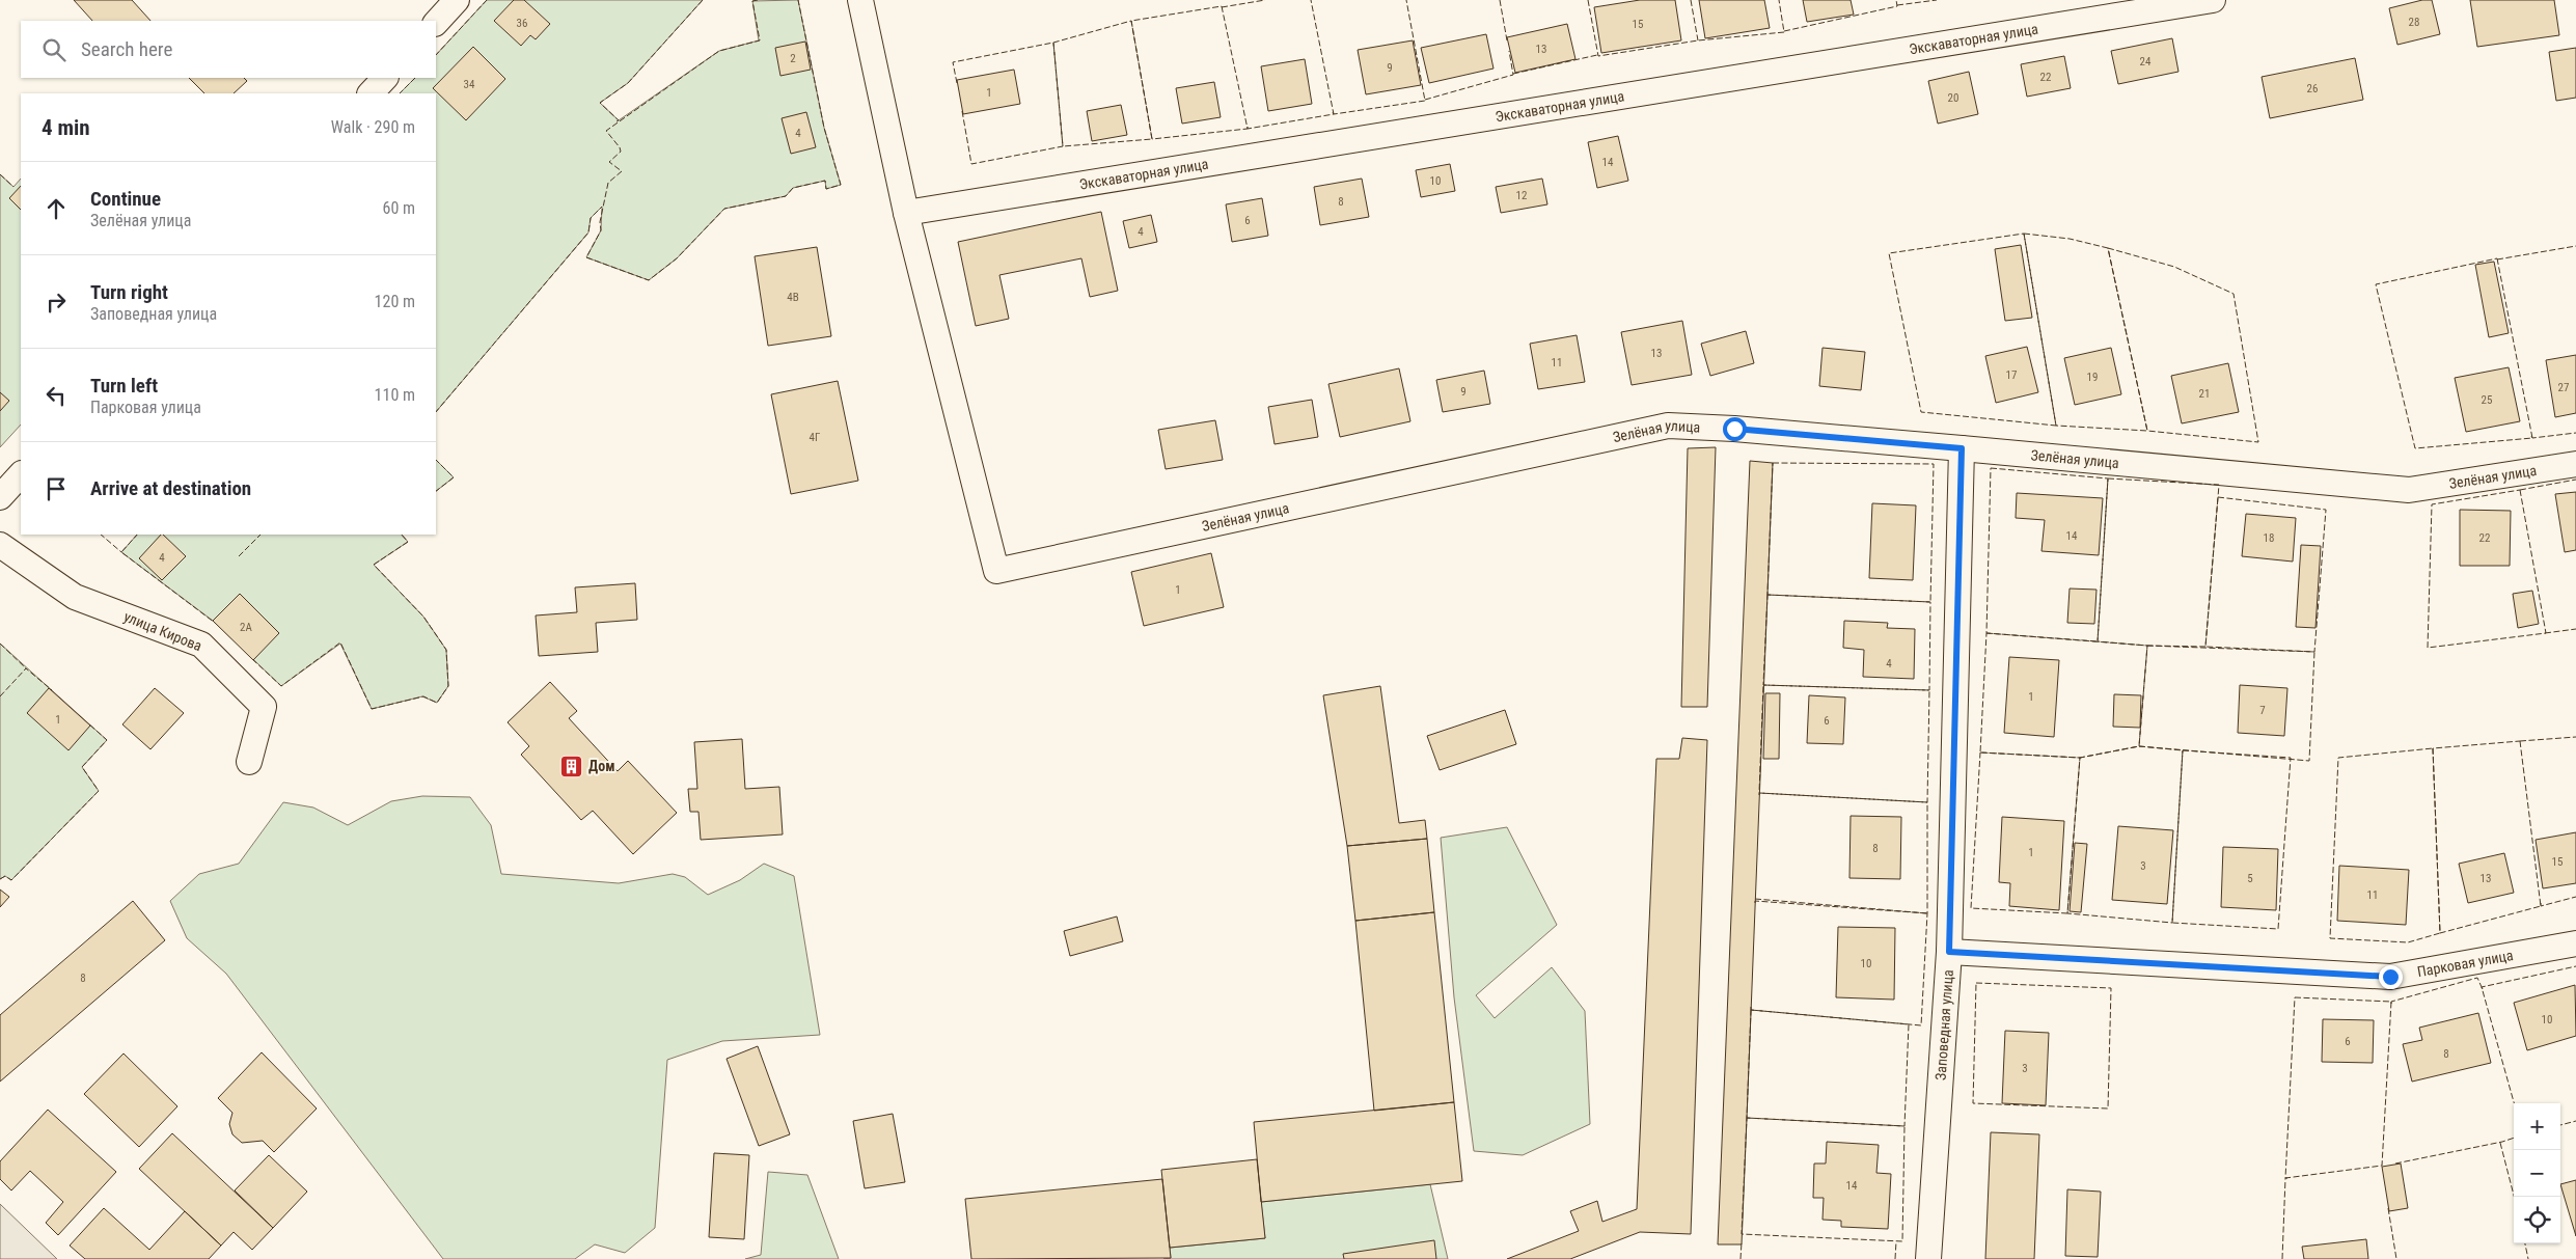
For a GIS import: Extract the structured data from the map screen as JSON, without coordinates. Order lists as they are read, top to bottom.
{
  "streets": {
    "street": [
      "Экскаваторная улица",
      "Зелёная улица",
      "улица Кирова",
      "Парковая улица",
      "Заповедная улица"
    ]
  },
  "crossings": [
    ["Экскаваторная улица", "Зелёная улица"],
    ["Зелёная улица", "Заповедная улица"],
    ["Парковая улица", "Заповедная улица"]
  ],
  "places": {
    "building": ["Дом"]
  },
  "house_numbers": [
    "28",
    "36",
    "15",
    "13",
    "2",
    "24",
    "9",
    "22",
    "34",
    "26",
    "1",
    "20",
    "4",
    "14",
    "10",
    "12",
    "8",
    "6",
    "4",
    "4В",
    "13",
    "11",
    "17",
    "19",
    "27",
    "9",
    "21",
    "25",
    "4Г",
    "14",
    "18",
    "22",
    "4",
    "1",
    "2А",
    "4",
    "1",
    "7",
    "1",
    "6",
    "8",
    "1",
    "15",
    "3",
    "5",
    "13",
    "11",
    "10",
    "8",
    "10",
    "6",
    "8",
    "3",
    "14"
  ],
  "page": {
    "search": "Search here",
    "heading": ["4 min", "Walk · 290 m"],
    "list": [
      ["Continue", "Зелёная улица", "60 m"],
      ["Turn right", "Заповедная улица", "120 m"],
      ["Turn left", "Парковая улица", "110 m"],
      "Arrive at destination"
    ],
    "map_buttons": ["+", "−"]
  }
}
